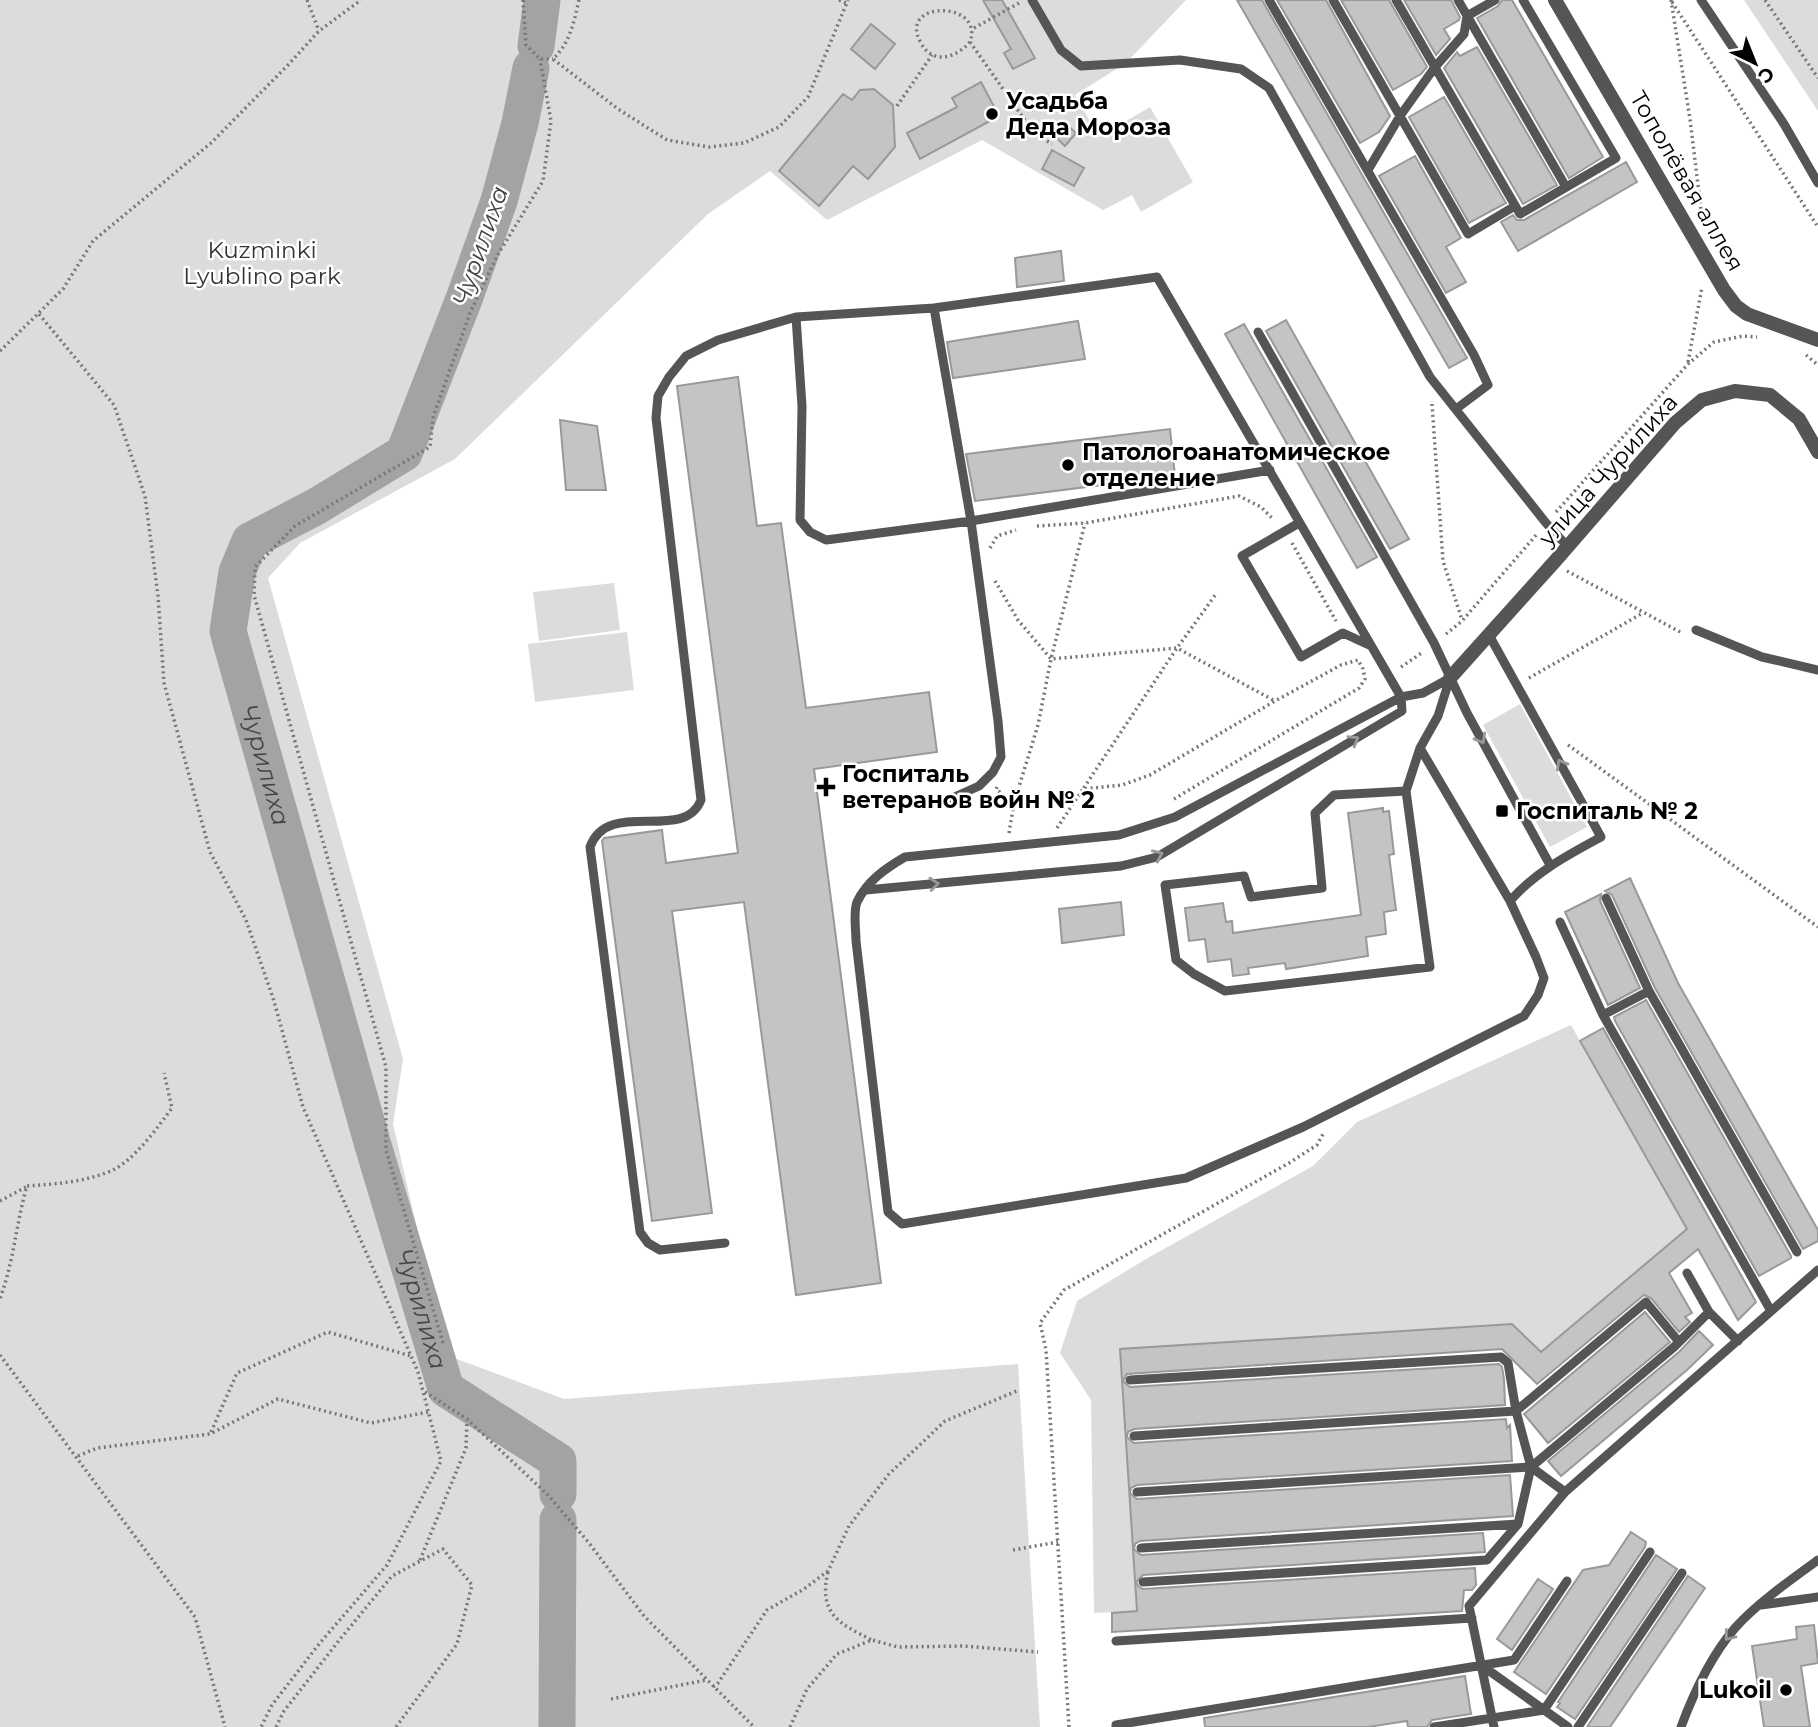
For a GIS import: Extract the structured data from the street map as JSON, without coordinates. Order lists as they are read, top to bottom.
{
  "streets": {
    "street": ["Тополёвая аллея", "улица Чурилиха"]
  },
  "water": ["Чурилиха"],
  "parks": ["Kuzminki Lyublino park"],
  "places": {
    "other": ["Усадьба Деда Мороза", "Патологоанатомическое отделение", "Lukoil"],
    "health": ["Госпиталь ветеранов войн № 2"],
    "transit": ["Госпиталь № 2"]
  },
  "north": "bottom right"
}
